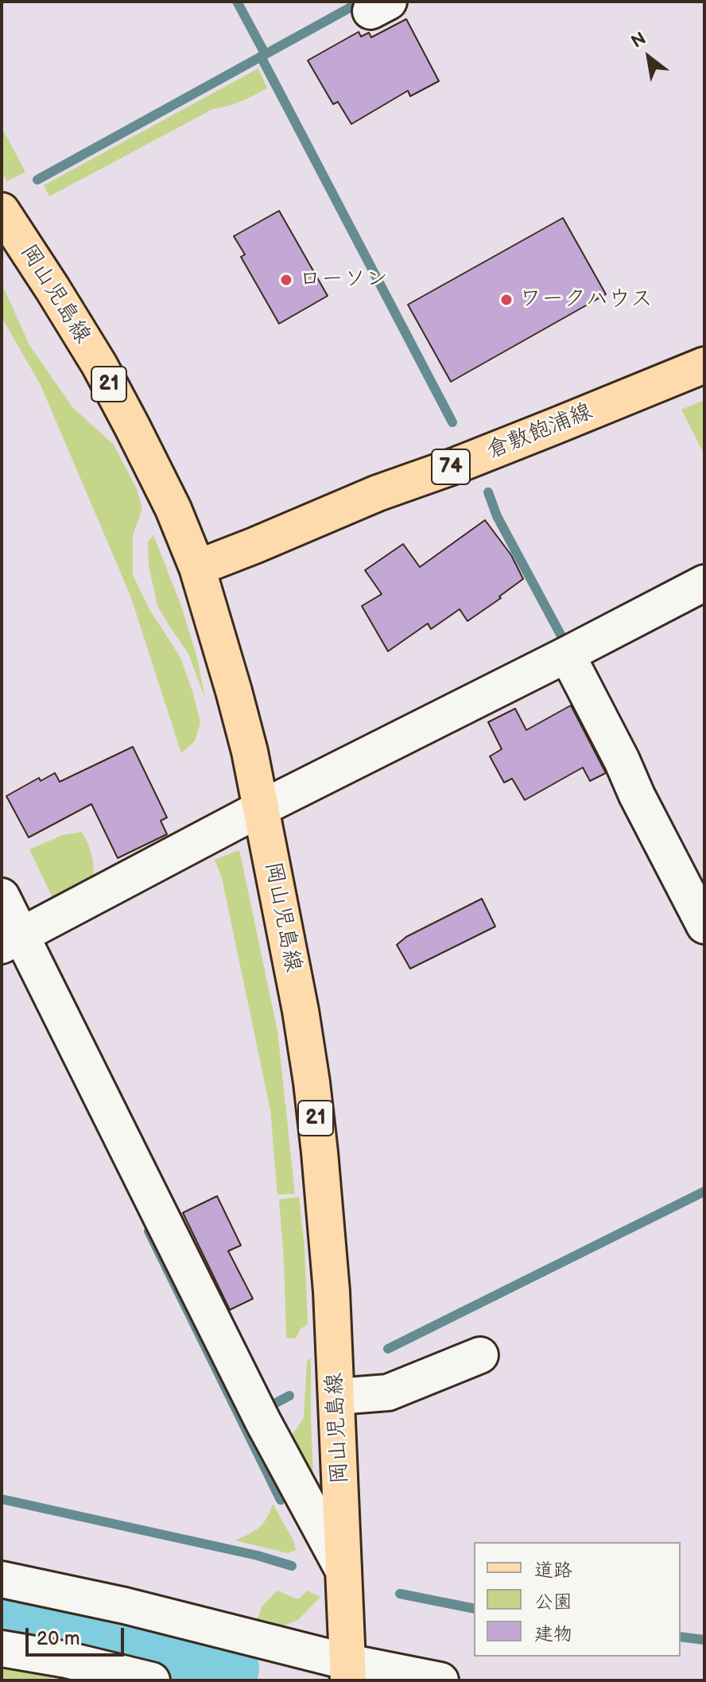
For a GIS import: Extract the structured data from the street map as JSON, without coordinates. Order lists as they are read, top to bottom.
{
  "streets": {
    "main road": [
      "岡山児島線",
      "21",
      "倉敷飽浦線",
      "74"
    ]
  },
  "crossings": [
    ["岡山児島線", "倉敷飽浦線"]
  ],
  "places": ["ローソン", "ワークハウス"],
  "legend": ["道路", "公園", "建物"],
  "scale_bar": "20 m",
  "north": "top left"
}
